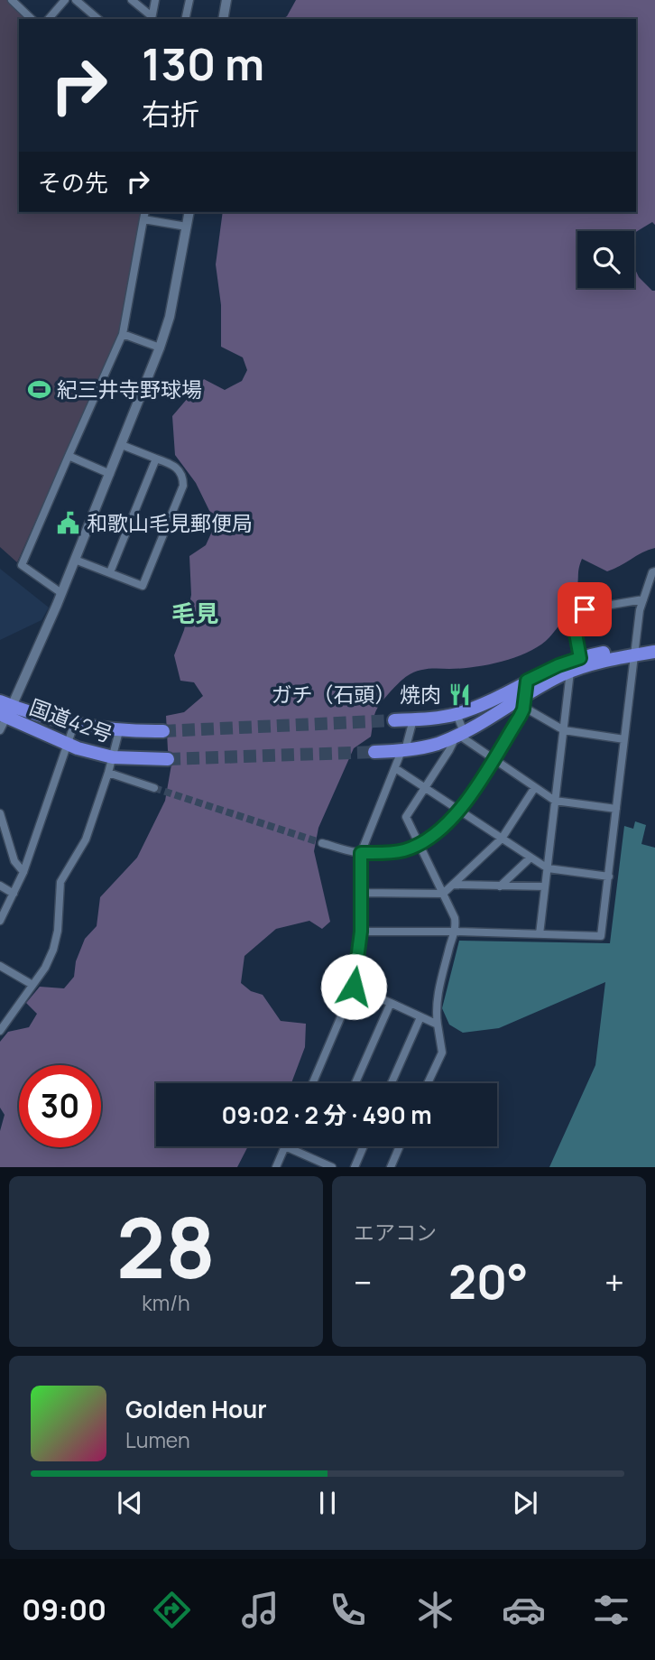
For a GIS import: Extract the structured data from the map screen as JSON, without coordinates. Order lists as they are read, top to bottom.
{
  "streets": {
    "highway": ["国道42号"]
  },
  "districts": ["毛見"],
  "places": {
    "sports": ["紀三井寺野球場"],
    "public building": ["和歌山毛見郵便局"],
    "restaurant": ["ガチ（石頭） 焼肉"]
  },
  "page": {
    "turn": ["130 m", "右折"],
    "then": "その先",
    "limit": "30",
    "trip": "09:02 · 2 分 · 490 m",
    "tile": [
      ["28", "km/h"],
      "エアコン"
    ],
    "heat": ["−", "20°", "+"],
    "song": ["Golden Hour", "Lumen"],
    "tabs": "09:00"
  }
}
